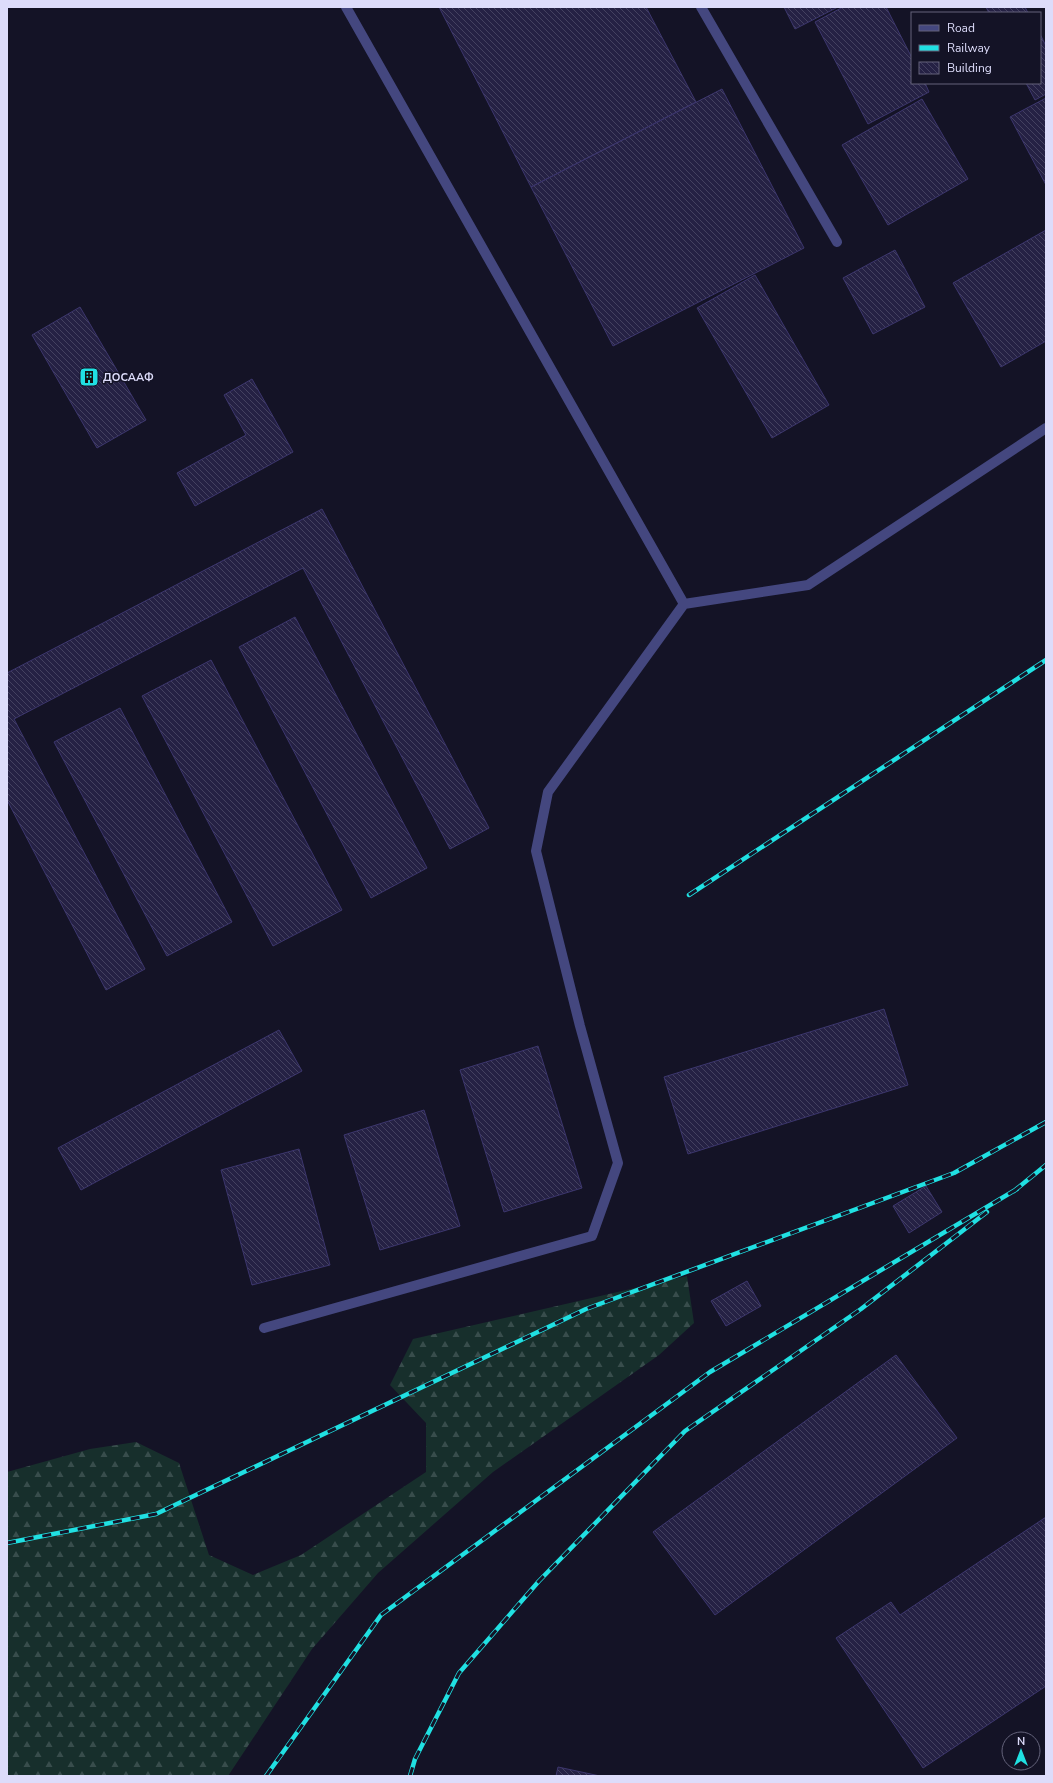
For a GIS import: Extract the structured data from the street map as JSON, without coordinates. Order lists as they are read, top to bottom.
{
  "places": {
    "building": ["ДОСААФ"]
  },
  "legend": ["Road", "Railway", "Building"],
  "north": "top"
}
